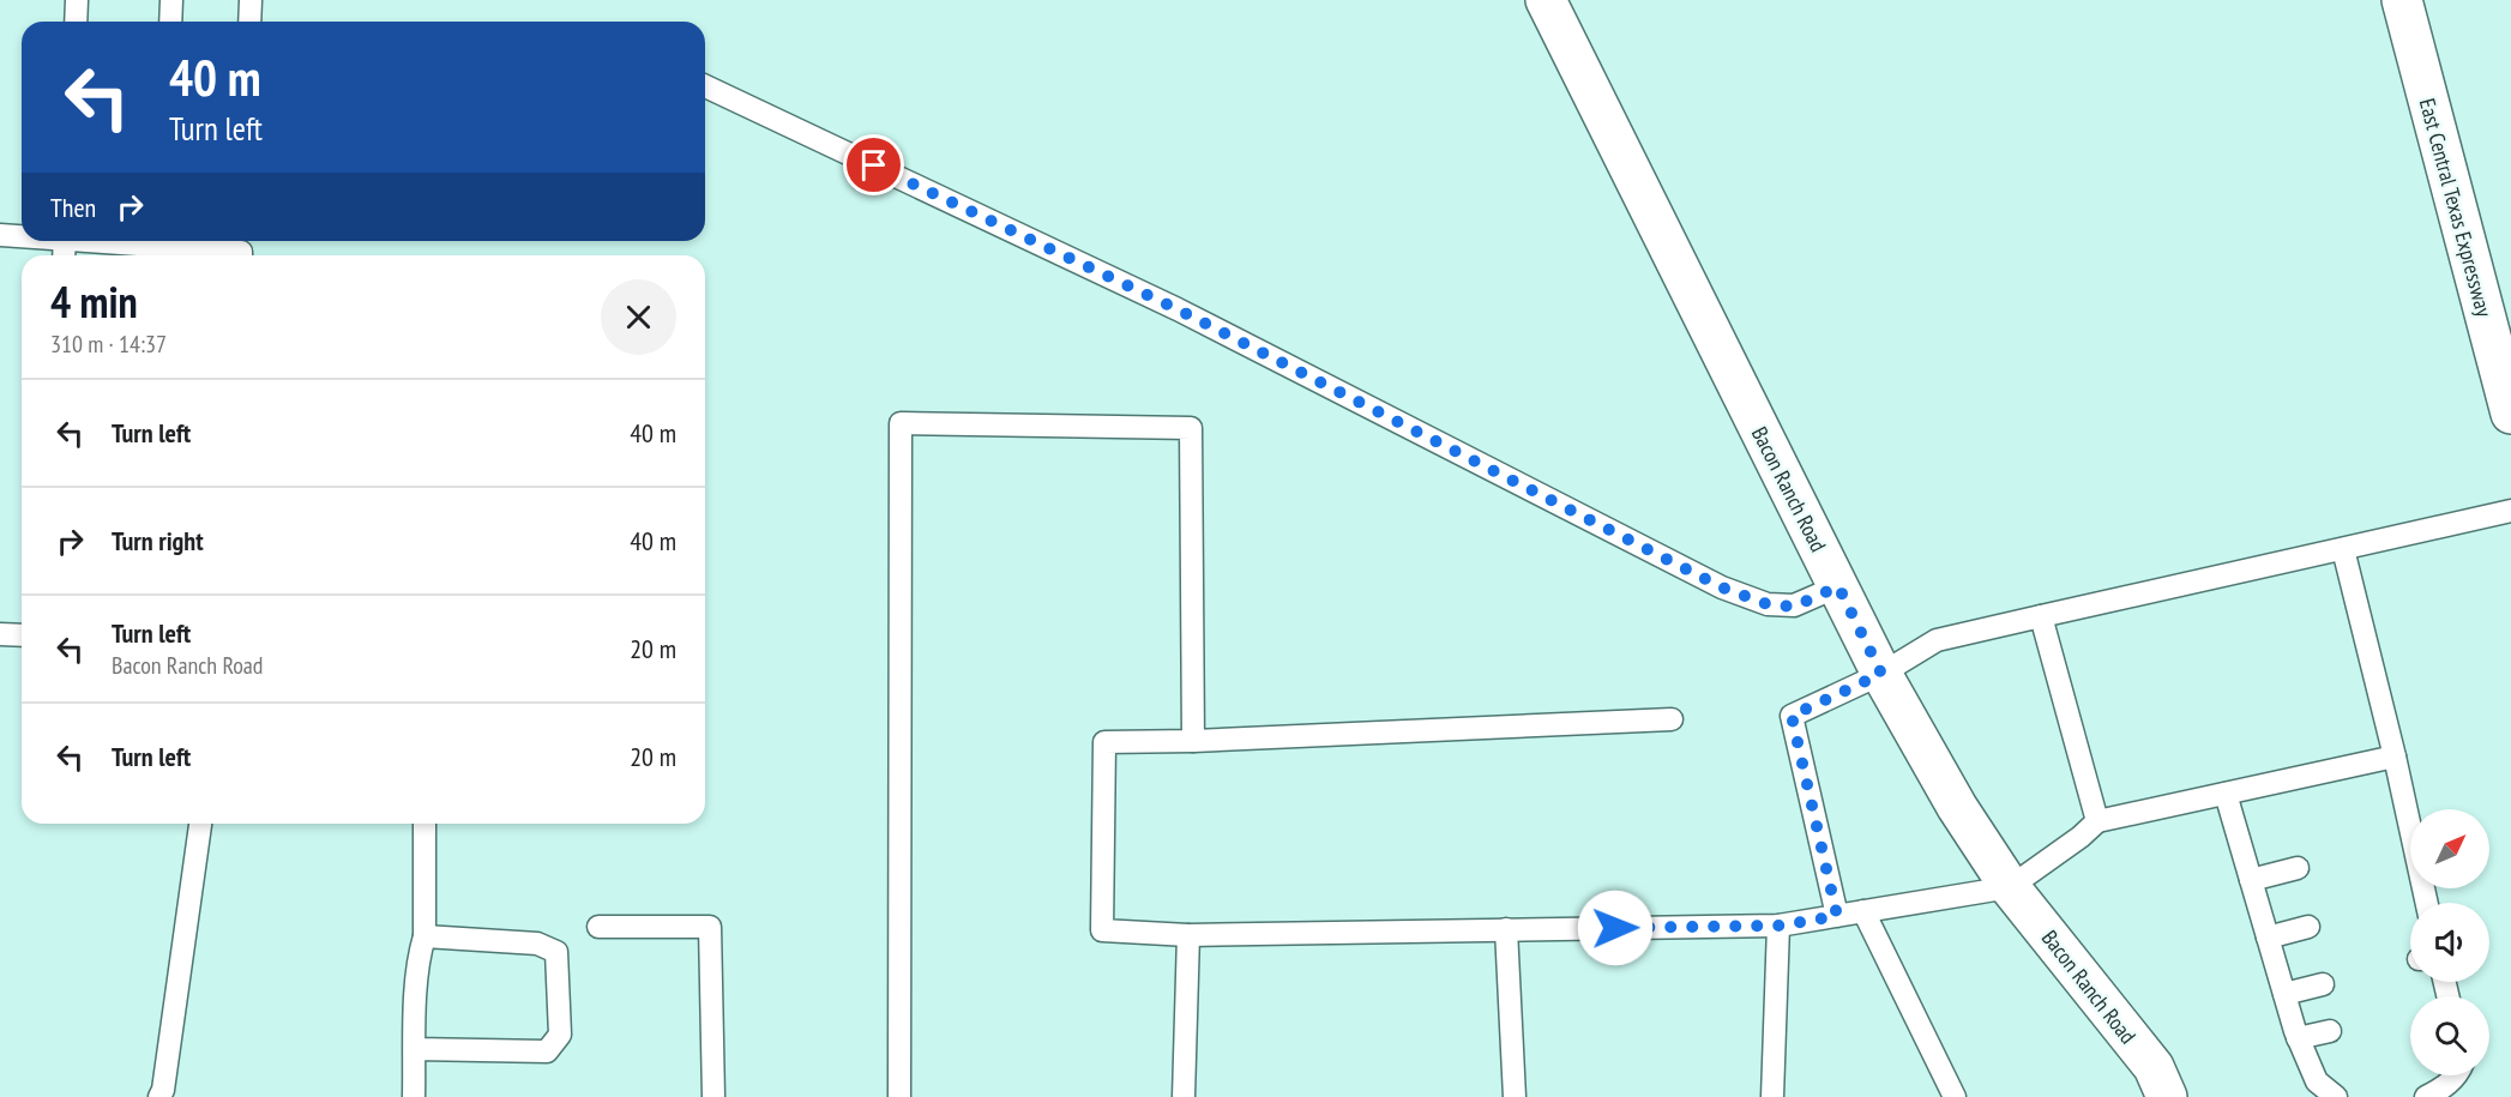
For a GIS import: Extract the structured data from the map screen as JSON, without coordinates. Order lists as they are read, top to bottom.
{
  "streets": {
    "street": ["East Central Texas Expressway", "Bacon Ranch Road"]
  },
  "north": "top right",
  "page": {
    "turn": ["40 m", "Turn left"],
    "then": "Then",
    "heading": ["4 min", "310 m · 14:37"],
    "list": [
      {
        "name": "Turn left",
        "value": "40 m"
      },
      {
        "name": "Turn right",
        "value": "40 m"
      },
      {
        "name": "Turn left",
        "note": "Bacon Ranch Road",
        "value": "20 m"
      },
      {
        "name": "Turn left",
        "value": "20 m"
      }
    ]
  }
}
